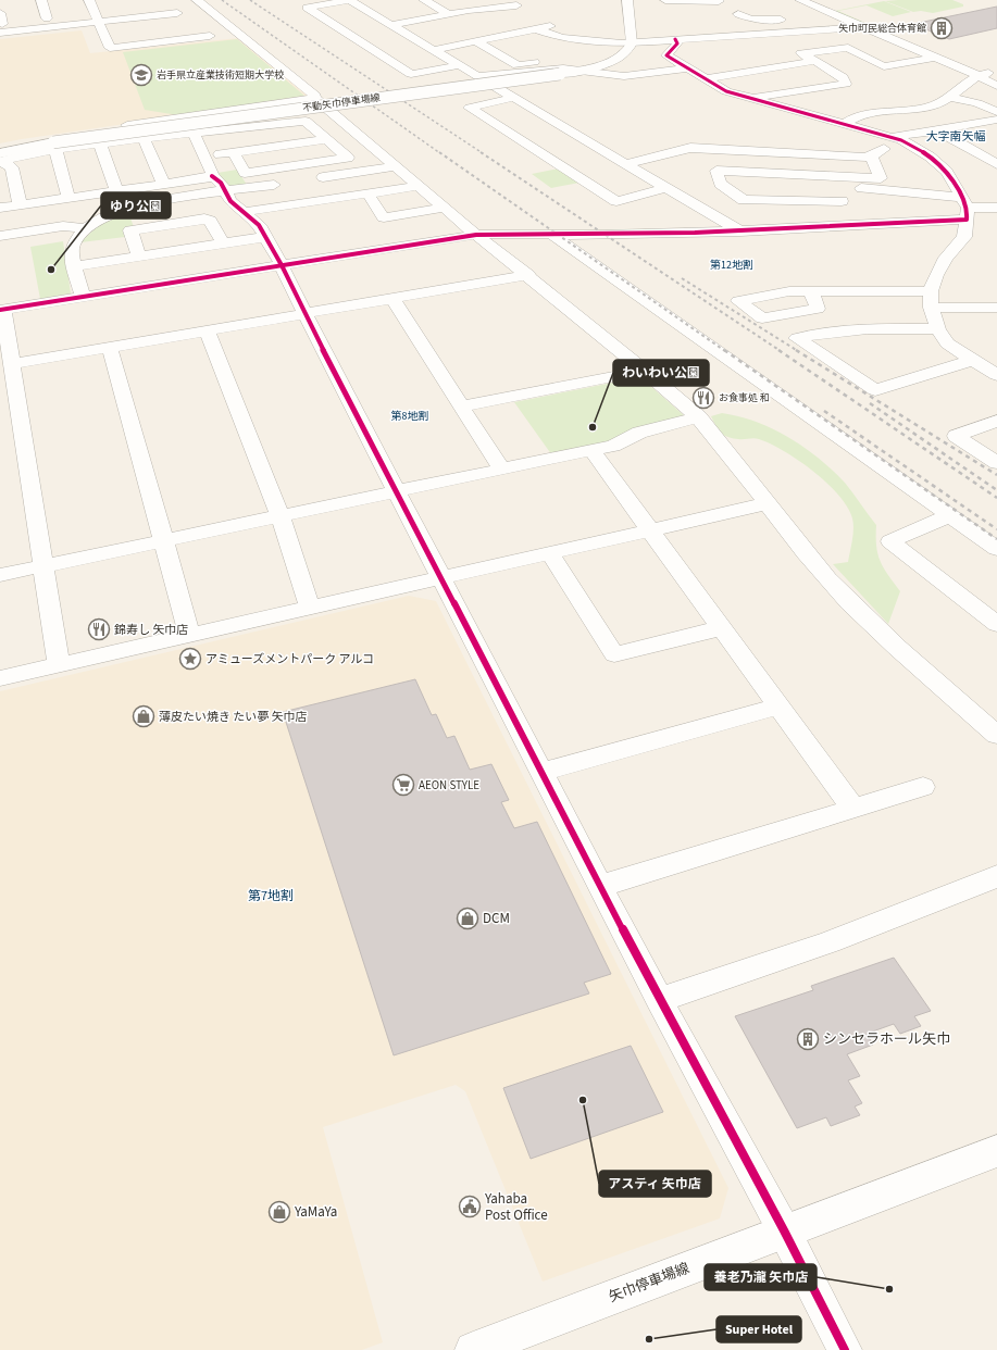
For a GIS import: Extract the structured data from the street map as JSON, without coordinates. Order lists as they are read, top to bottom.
{
  "streets": {
    "main road": ["不動矢巾停車場線", "矢巾停車場線"]
  },
  "districts": [
    "大字南矢幅",
    "第12地割",
    "第8地割",
    "第7地割"
  ],
  "places": {
    "building": ["矢巾町民総合体育館", "シンセラホール矢巾"],
    "school or university": ["岩手県立産業技術短期大学校"],
    "other": [
      "ゆり公園",
      "わいわい公園",
      "アスティ 矢巾店",
      "養老乃瀧 矢巾店",
      "Super Hotel"
    ],
    "restaurant": ["お食事処 和", "錦寿し 矢巾店"],
    "place": ["アミューズメントパーク アルコ"],
    "shop": ["薄皮たい焼き たい夢 矢巾店", "DCM", "YaMaYa"],
    "supermarket": ["AEON STYLE"],
    "public building": ["Yahaba Post Office"]
  }
}
